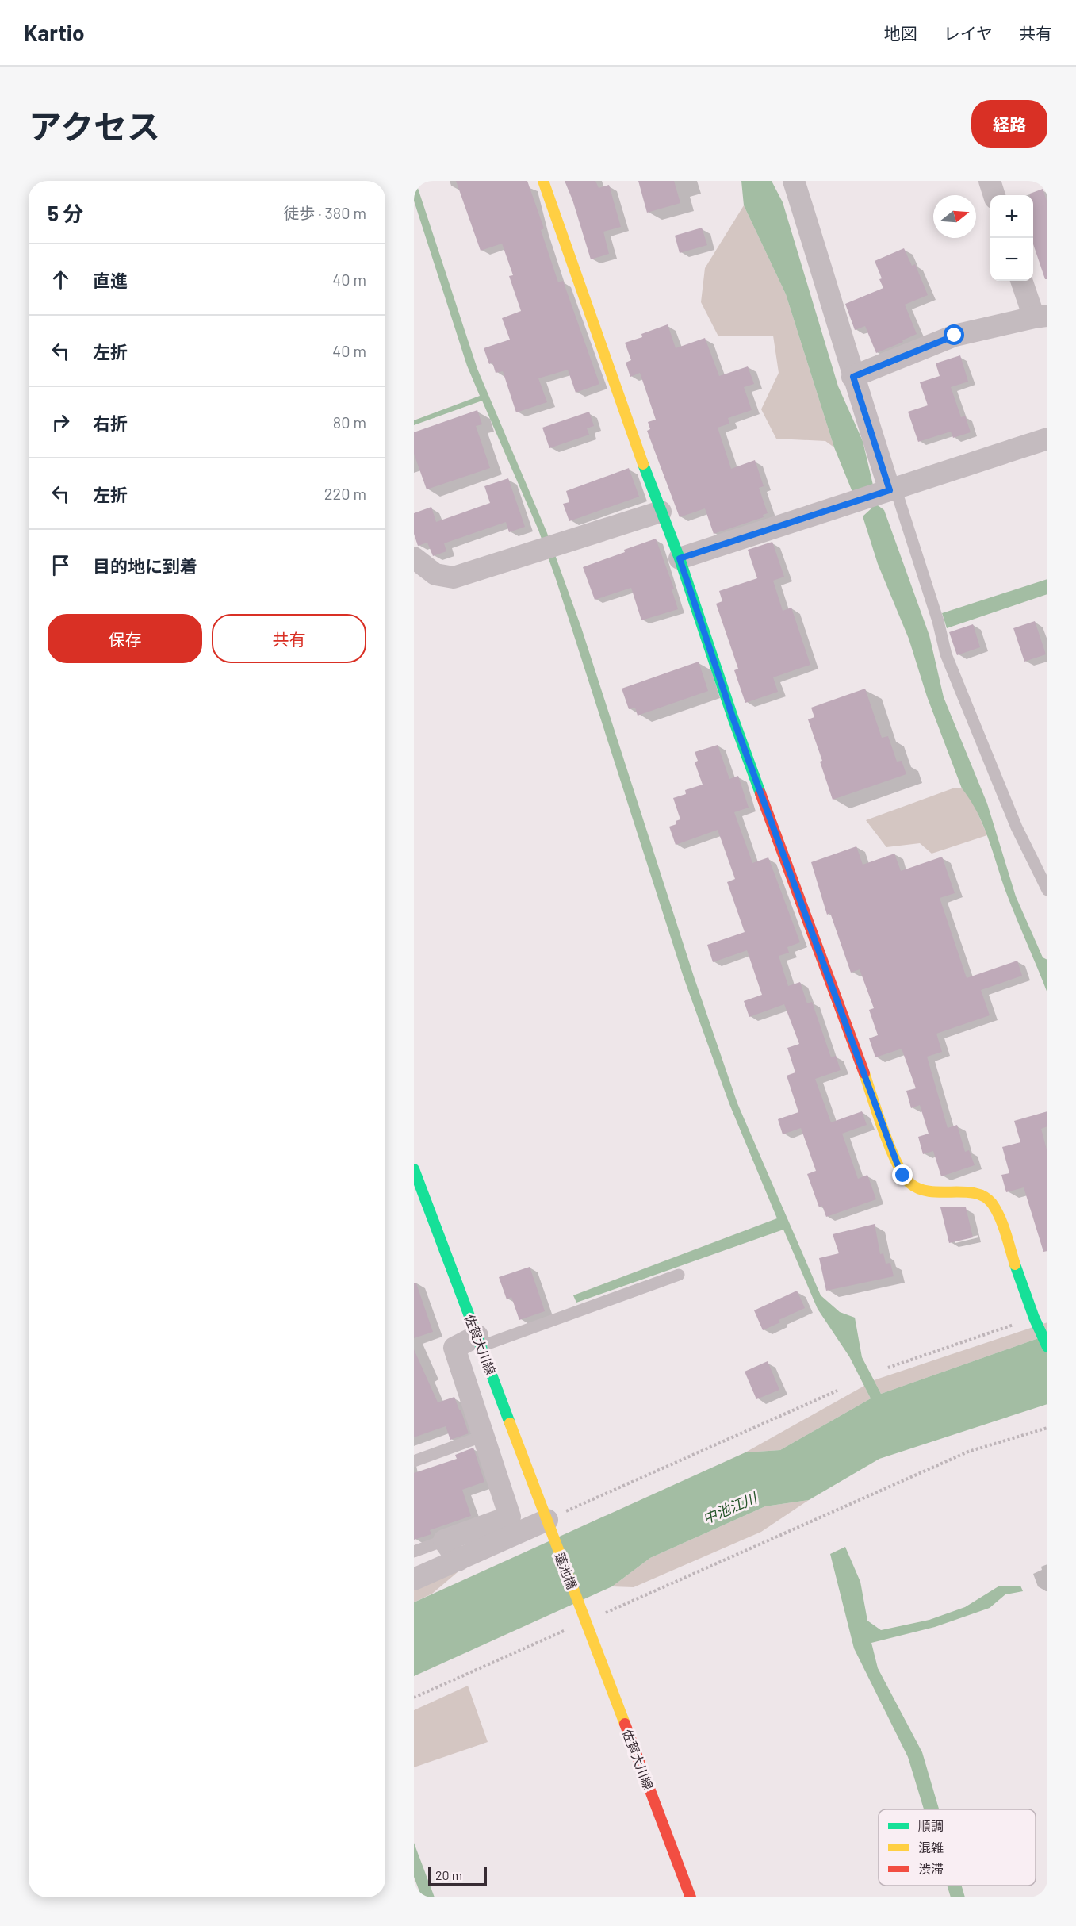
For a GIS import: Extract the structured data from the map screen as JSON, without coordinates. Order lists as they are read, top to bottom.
{
  "streets": {
    "street": ["佐賀大川線", "蓮池橋"]
  },
  "crossings": [
    ["佐賀大川線", "蓮池橋"]
  ],
  "water": ["中池江川"],
  "legend": ["順調", "混雑", "渋滞"],
  "scale_bar": "20 m",
  "north": "right",
  "page": {
    "header": "Kartio",
    "nav": ["地図", "レイヤ", "共有"],
    "title": "アクセス",
    "buttons": [
      "経路",
      ["保存", "共有"]
    ],
    "heading": ["5 分", "徒歩 · 380 m"],
    "map_buttons": ["+", "−"],
    "list": [
      ["直進", "40 m"],
      ["左折", "40 m"],
      ["右折", "80 m"],
      ["左折", "220 m"],
      "目的地に到着"
    ],
    "scale": "20 m"
  }
}
